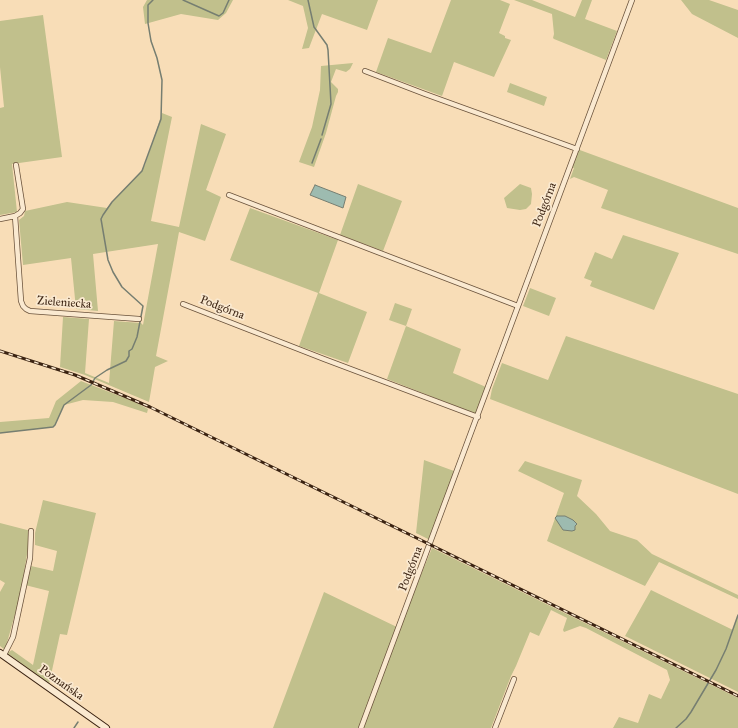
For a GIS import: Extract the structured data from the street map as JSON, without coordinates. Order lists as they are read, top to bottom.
{
  "streets": {
    "main road": ["Poznańska"],
    "street": ["Podgórna", "Zieleniecka"]
  }
}
